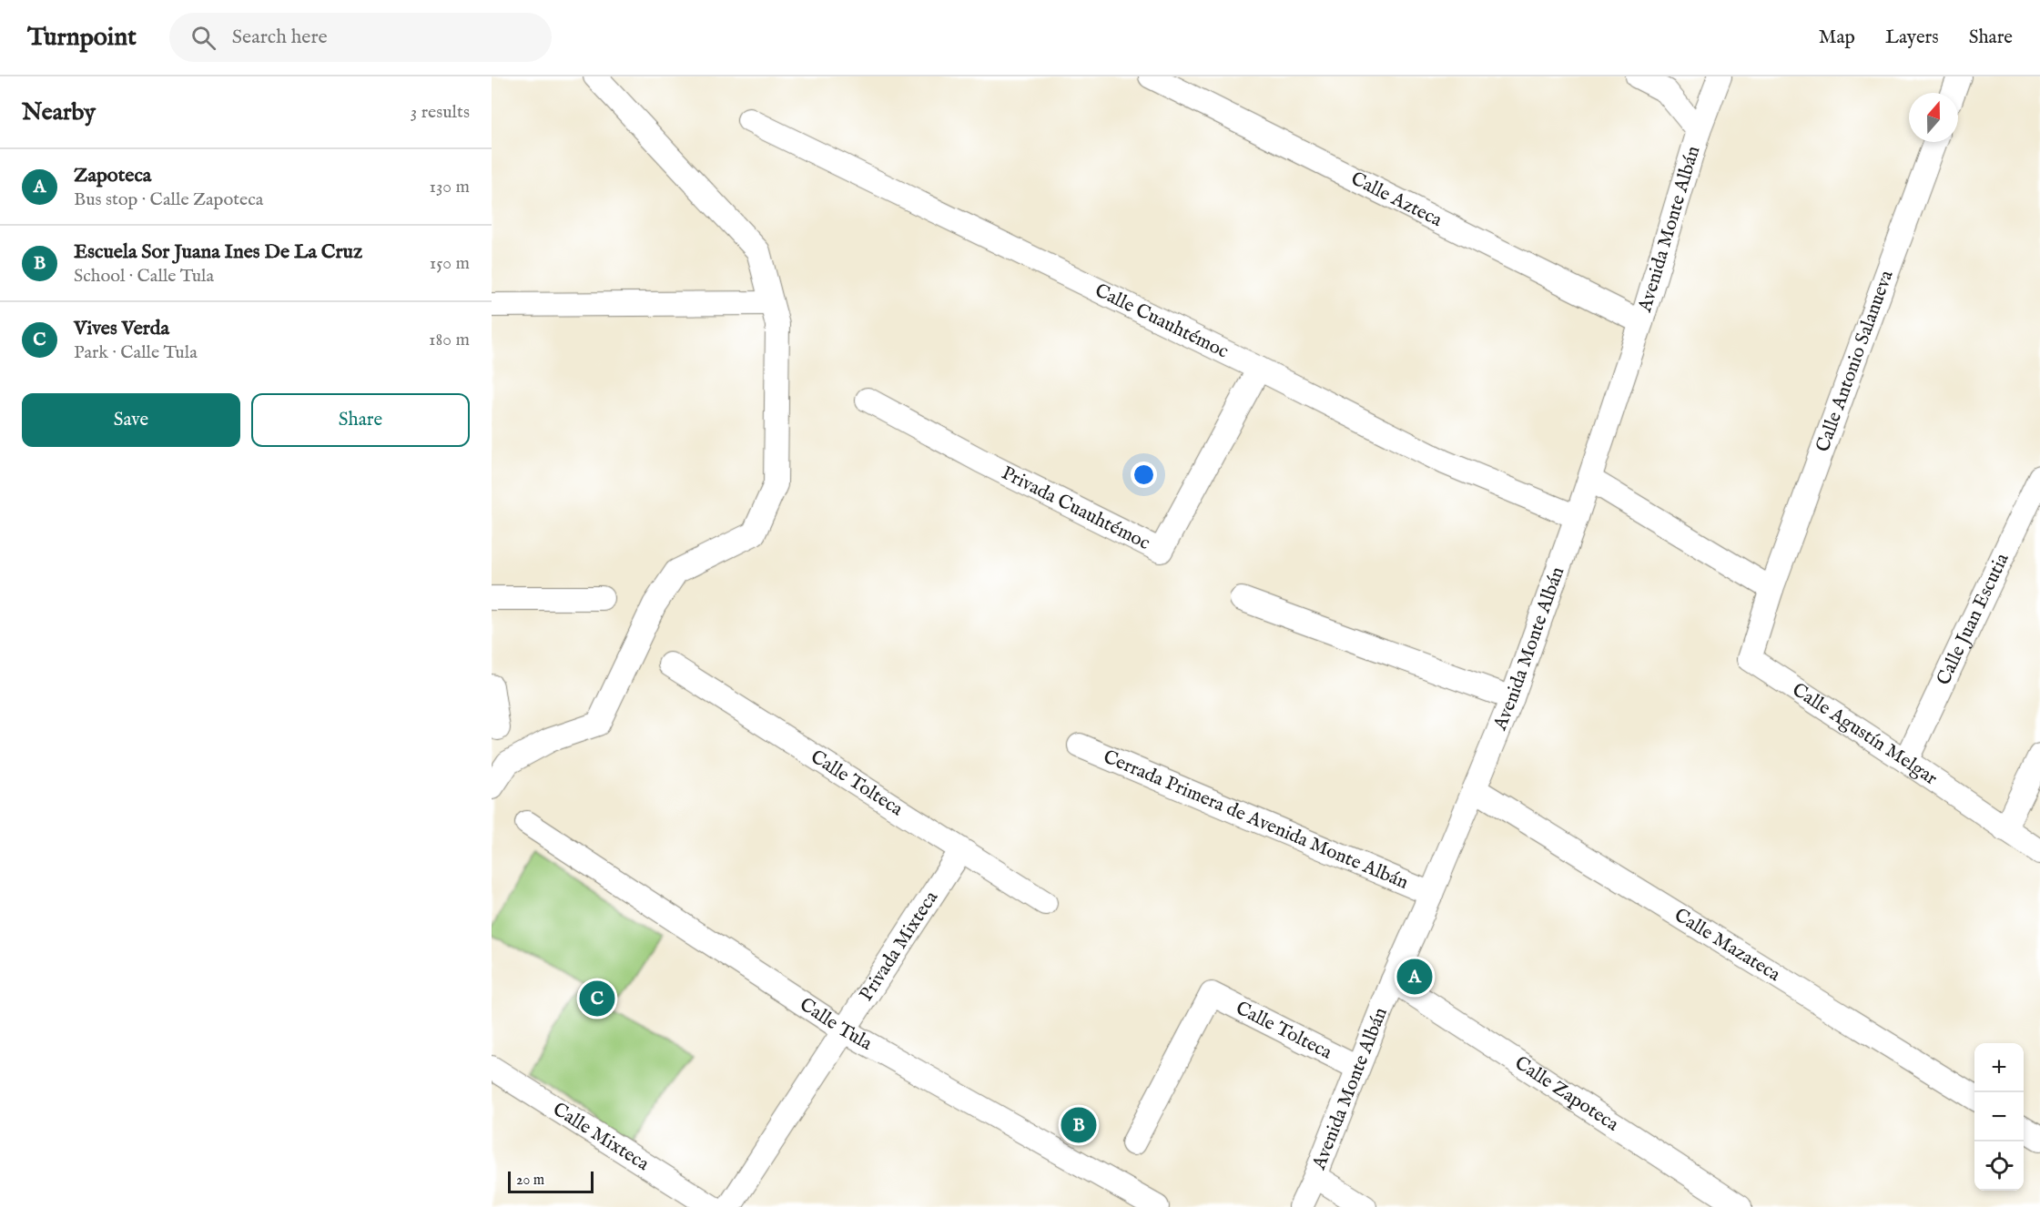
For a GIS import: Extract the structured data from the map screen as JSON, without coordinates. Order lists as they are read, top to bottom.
{
  "streets": {
    "street": [
      "Calle Azteca",
      "Avenida Monte Albán",
      "Calle Cuauhtémoc",
      "Calle Antonio Salanueva",
      "Privada Cuauhtémoc",
      "Calle Juan Escutia",
      "Calle Agustín Melgar",
      "Calle Tolteca",
      "Cerrada Primera de Avenida Monte Albán",
      "Calle Mazateca",
      "Privada Mixteca",
      "Calle Tula",
      "Calle Zapoteca",
      "Calle Mixteca"
    ]
  },
  "crossings": [
    ["Calle Azteca", "Avenida Monte Albán"],
    ["Avenida Monte Albán", "Calle Cuauhtémoc"],
    ["Avenida Monte Albán", "Calle Tolteca"],
    ["Avenida Monte Albán", "Cerrada Primera de Avenida Monte Albán"],
    ["Avenida Monte Albán", "Calle Mazateca"],
    ["Avenida Monte Albán", "Calle Zapoteca"],
    ["Calle Cuauhtémoc", "Privada Cuauhtémoc"],
    ["Calle Antonio Salanueva", "Calle Agustín Melgar"],
    ["Calle Juan Escutia", "Calle Agustín Melgar"],
    ["Calle Tolteca", "Privada Mixteca"],
    ["Privada Mixteca", "Calle Tula"]
  ],
  "scale_bar": "20 m",
  "north": "top",
  "page": {
    "header": "Turnpoint",
    "search": "Search here",
    "nav": ["Map", "Layers", "Share"],
    "heading": ["Nearby", "3 results"],
    "list": [
      {
        "mark": "A",
        "name": "Zapoteca",
        "note": "Bus stop · Calle Zapoteca",
        "value": "130 m"
      },
      {
        "mark": "B",
        "name": "Escuela Sor Juana Ines De La Cruz",
        "note": "School · Calle Tula",
        "value": "150 m"
      },
      {
        "mark": "C",
        "name": "Vives Verda",
        "note": "Park · Calle Tula",
        "value": "180 m"
      }
    ],
    "buttons": ["Save", "Share"],
    "pins": ["A", "C", "B"],
    "map_buttons": ["+", "−"],
    "scale": "20 m"
  }
}
